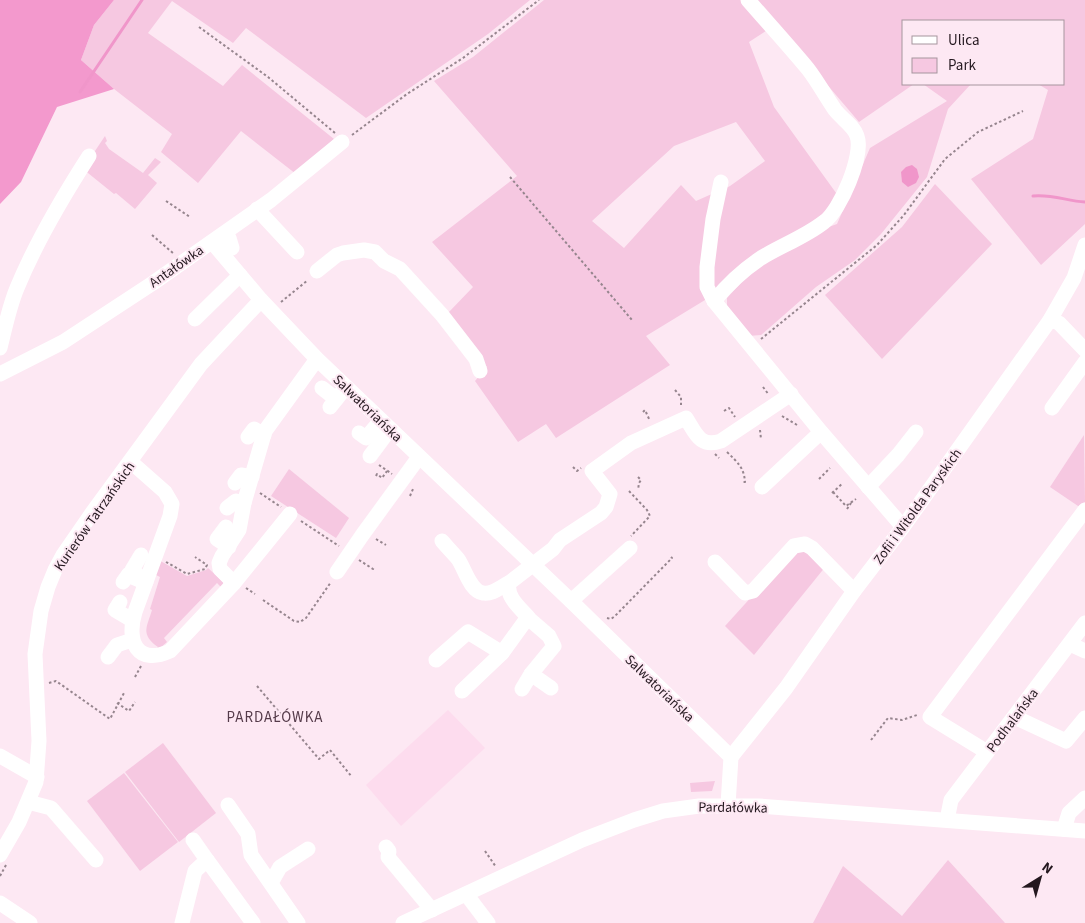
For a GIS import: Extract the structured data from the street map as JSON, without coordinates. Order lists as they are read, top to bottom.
{
  "streets": {
    "street": [
      "Antałówka",
      "Salwatoriańska",
      "Zofii i Witolda Paryskich",
      "Kurierów Tatrzańskich",
      "Podhalańska",
      "Pardałówka"
    ]
  },
  "crossings": [
    ["Antałówka", "Salwatoriańska"],
    ["Salwatoriańska", "Zofii i Witolda Paryskich"],
    ["Salwatoriańska", "Kurierów Tatrzańskich"],
    ["Podhalańska", "Pardałówka"]
  ],
  "districts": ["PARDAŁÓWKA"],
  "legend": ["Ulica", "Park"],
  "north": "top right"
}
